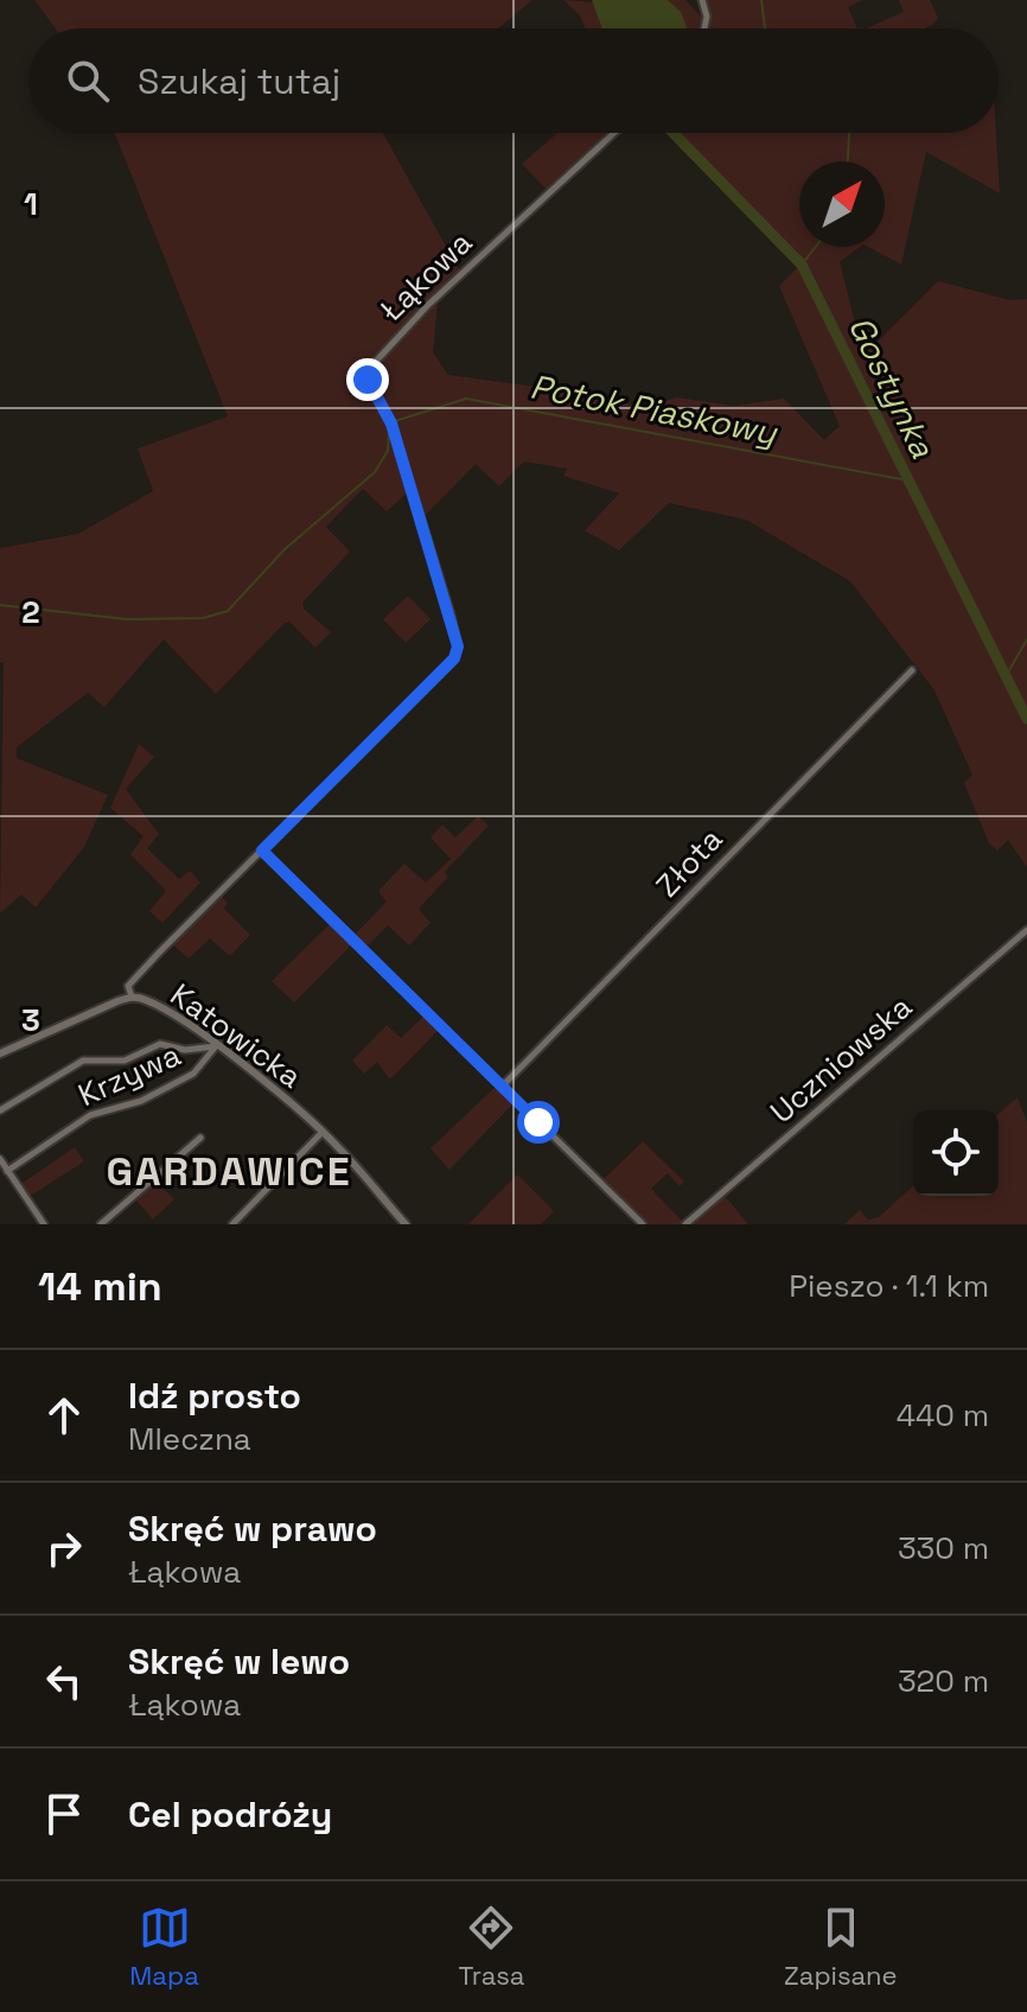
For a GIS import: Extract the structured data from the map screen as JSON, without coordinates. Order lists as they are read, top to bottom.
{
  "streets": {
    "street": [
      "Łąkowa",
      "Złota",
      "Katowicka",
      "Uczniowska",
      "Krzywa"
    ]
  },
  "crossings": [
    ["Łąkowa", "Katowicka"],
    ["Katowicka", "Krzywa"]
  ],
  "districts": ["GARDAWICE"],
  "water": ["Gostynka", "Potok Piaskowy"],
  "north": "top right",
  "page": {
    "search": "Szukaj tutaj",
    "heading": ["14 min", "Pieszo · 1.1 km"],
    "list": [
      ["Idź prosto", "Mleczna", "440 m"],
      ["Skręć w prawo", "Łąkowa", "330 m"],
      ["Skręć w lewo", "Łąkowa", "320 m"],
      "Cel podróży"
    ],
    "nav": ["Mapa", "Trasa", "Zapisane"]
  },
  "grid": {
    "rows": ["1", "2", "3"]
  }
}
